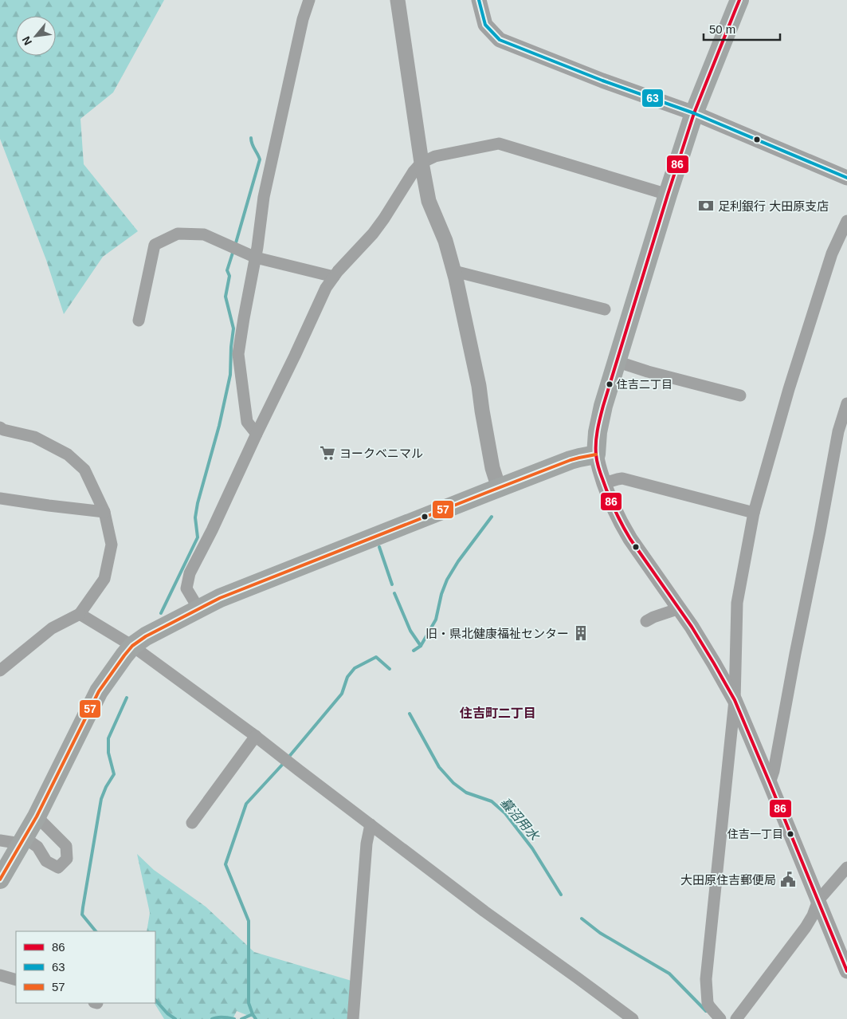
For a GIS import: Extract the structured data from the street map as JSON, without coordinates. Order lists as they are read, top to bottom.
{
  "districts": ["住吉町二丁目"],
  "water": ["蟇沼用水"],
  "places": {
    "bank": ["足利銀行 大田原支店"],
    "other": ["住吉二丁目", "住吉一丁目"],
    "supermarket": ["ヨークベニマル"],
    "building": ["旧・県北健康福祉センター"],
    "public building": ["大田原住吉郵便局"]
  },
  "lines": ["transit line 86", "transit line 63", "transit line 57"],
  "legend": ["86", "63", "57"],
  "scale_bar": "50 m",
  "north": "bottom left"
}
